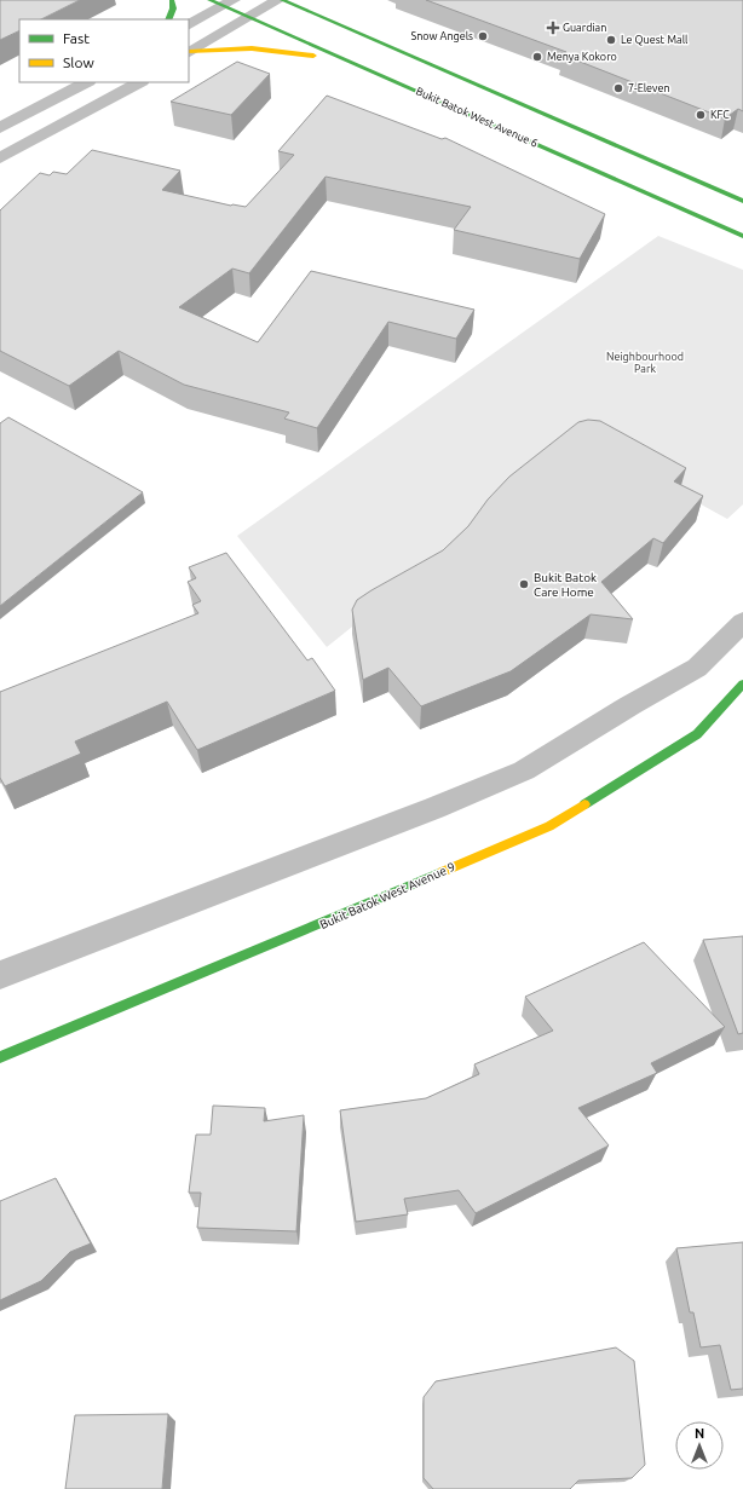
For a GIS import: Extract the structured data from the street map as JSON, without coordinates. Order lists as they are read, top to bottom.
{
  "streets": {
    "street": ["Bukit Batok West Avenue 6", "Bukit Batok West Avenue 9"]
  },
  "parks": ["Neighbourhood Park"],
  "places": {
    "health": ["Guardian"],
    "other": [
      "Snow Angels",
      "Le Quest Mall",
      "Menya Kokoro",
      "7-Eleven",
      "KFC",
      "Bukit Batok Care Home"
    ]
  },
  "legend": ["Fast", "Slow"],
  "north": "top"
}
